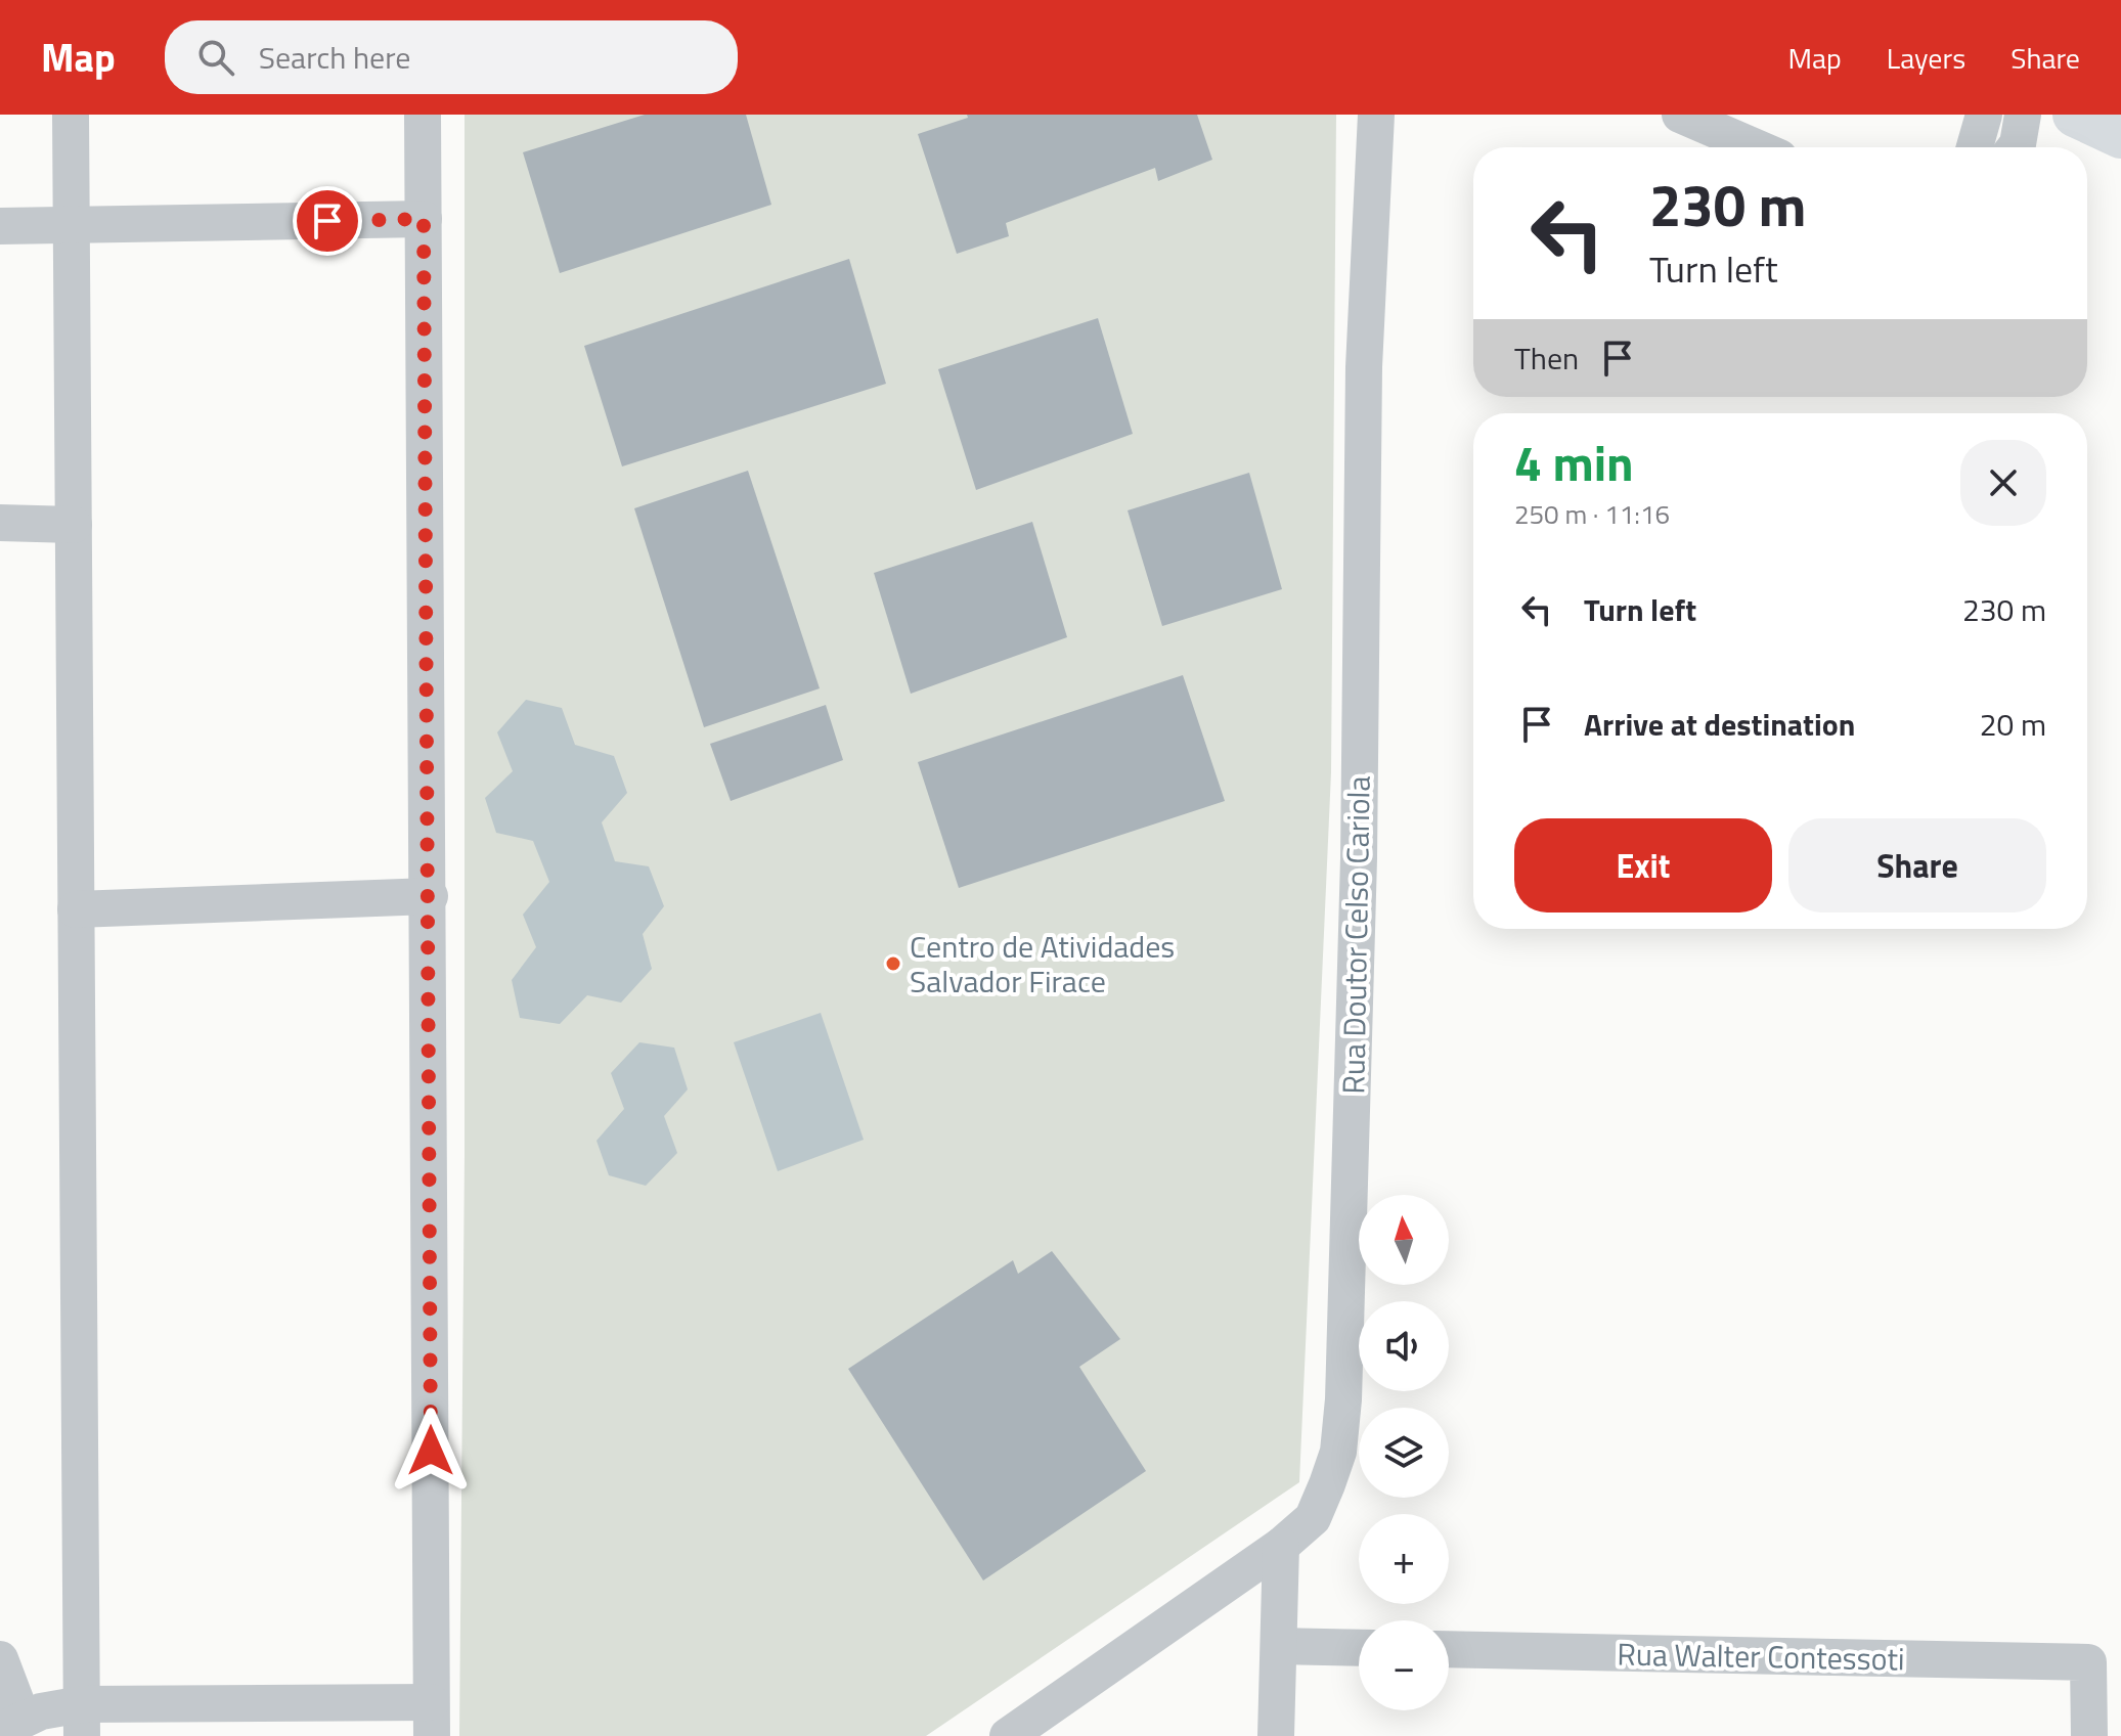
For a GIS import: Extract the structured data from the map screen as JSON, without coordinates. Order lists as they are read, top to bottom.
{
  "streets": {
    "street": ["Rua Doutor Celso Cariola", "Rua Walter Contessoti"]
  },
  "places": ["Centro de Atividades Salvador Firace"],
  "north": "top",
  "page": {
    "header": "Map",
    "search": "Search here",
    "nav": ["Map", "Layers", "Share"],
    "turn": ["230 m", "Turn left"],
    "then": "Then",
    "heading": ["4 min", "250 m · 11:16"],
    "list": [
      {
        "name": "Turn left",
        "value": "230 m"
      },
      {
        "name": "Arrive at destination",
        "value": "20 m"
      }
    ],
    "buttons": ["Exit", "Share"],
    "map_buttons": ["+", "−"]
  }
}
